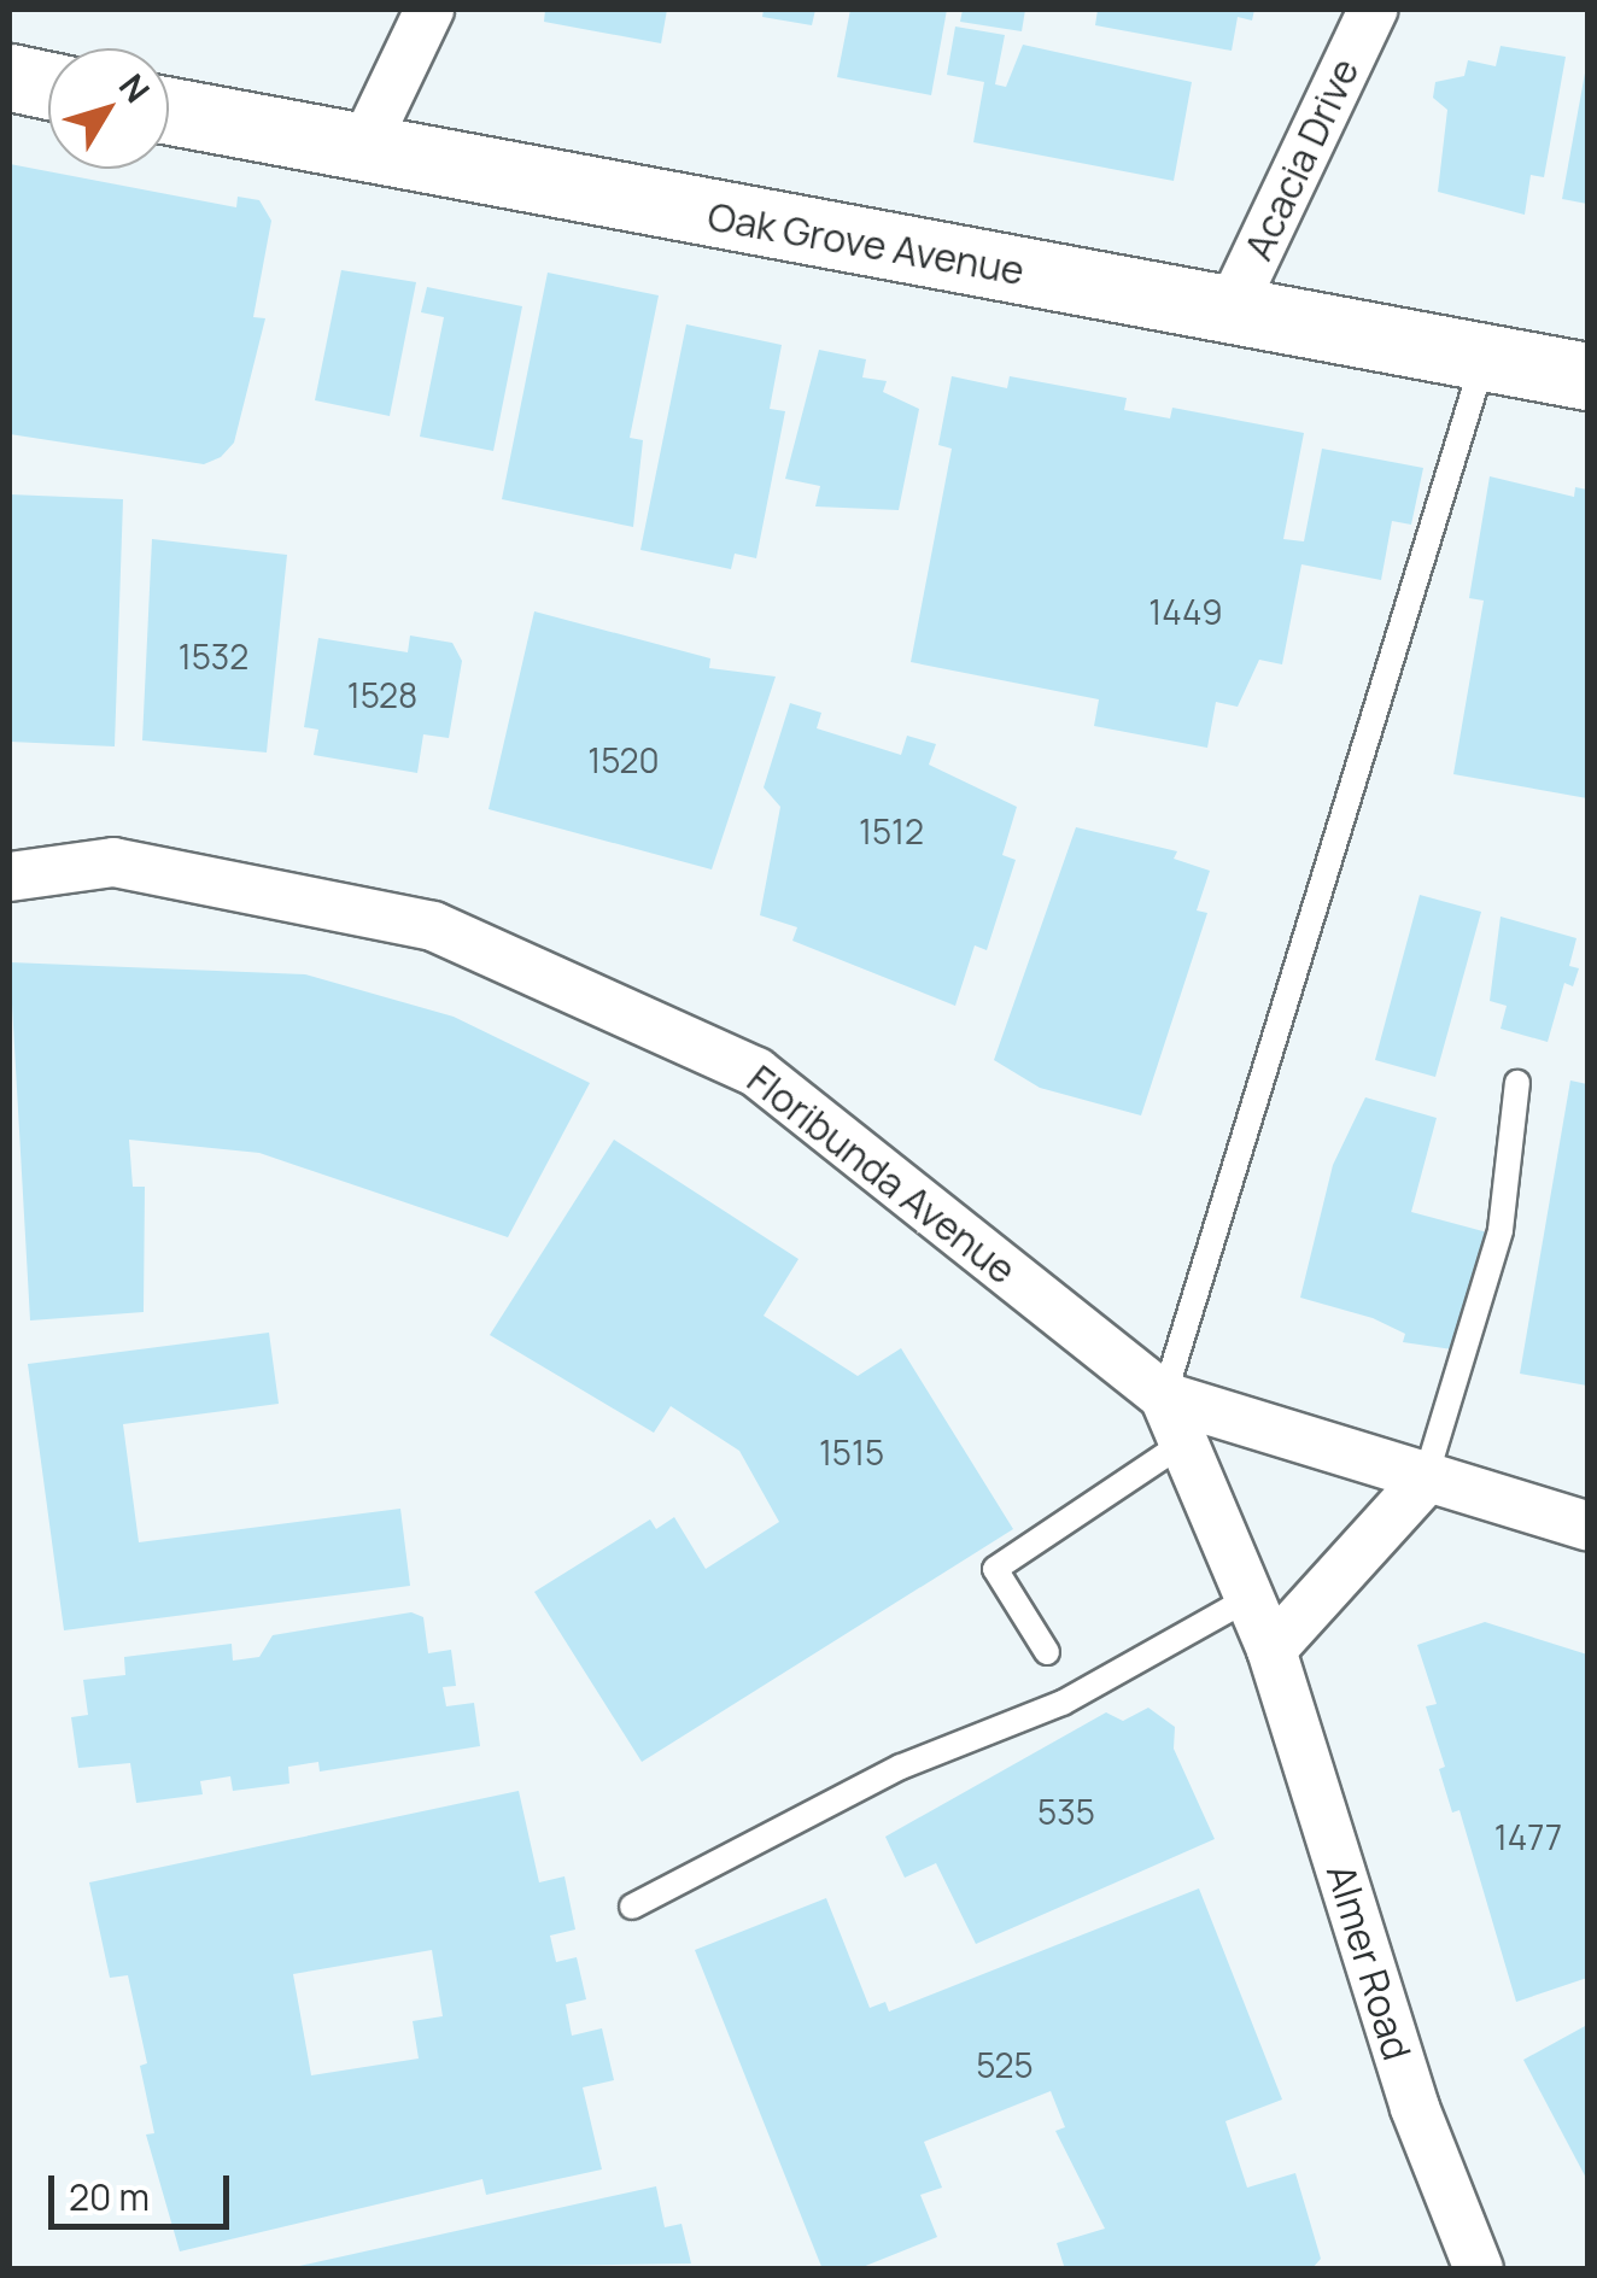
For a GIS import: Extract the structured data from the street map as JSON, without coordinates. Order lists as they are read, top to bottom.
{
  "streets": {
    "street": [
      "Acacia Drive",
      "Oak Grove Avenue",
      "Floribunda Avenue",
      "Almer Road"
    ]
  },
  "crossings": [
    ["Acacia Drive", "Oak Grove Avenue"],
    ["Floribunda Avenue", "Almer Road"]
  ],
  "house_numbers": [
    "1449",
    "1532",
    "1528",
    "1520",
    "1512",
    "1515",
    "535",
    "1477",
    "525"
  ],
  "scale_bar": "20 m",
  "north": "top right"
}
